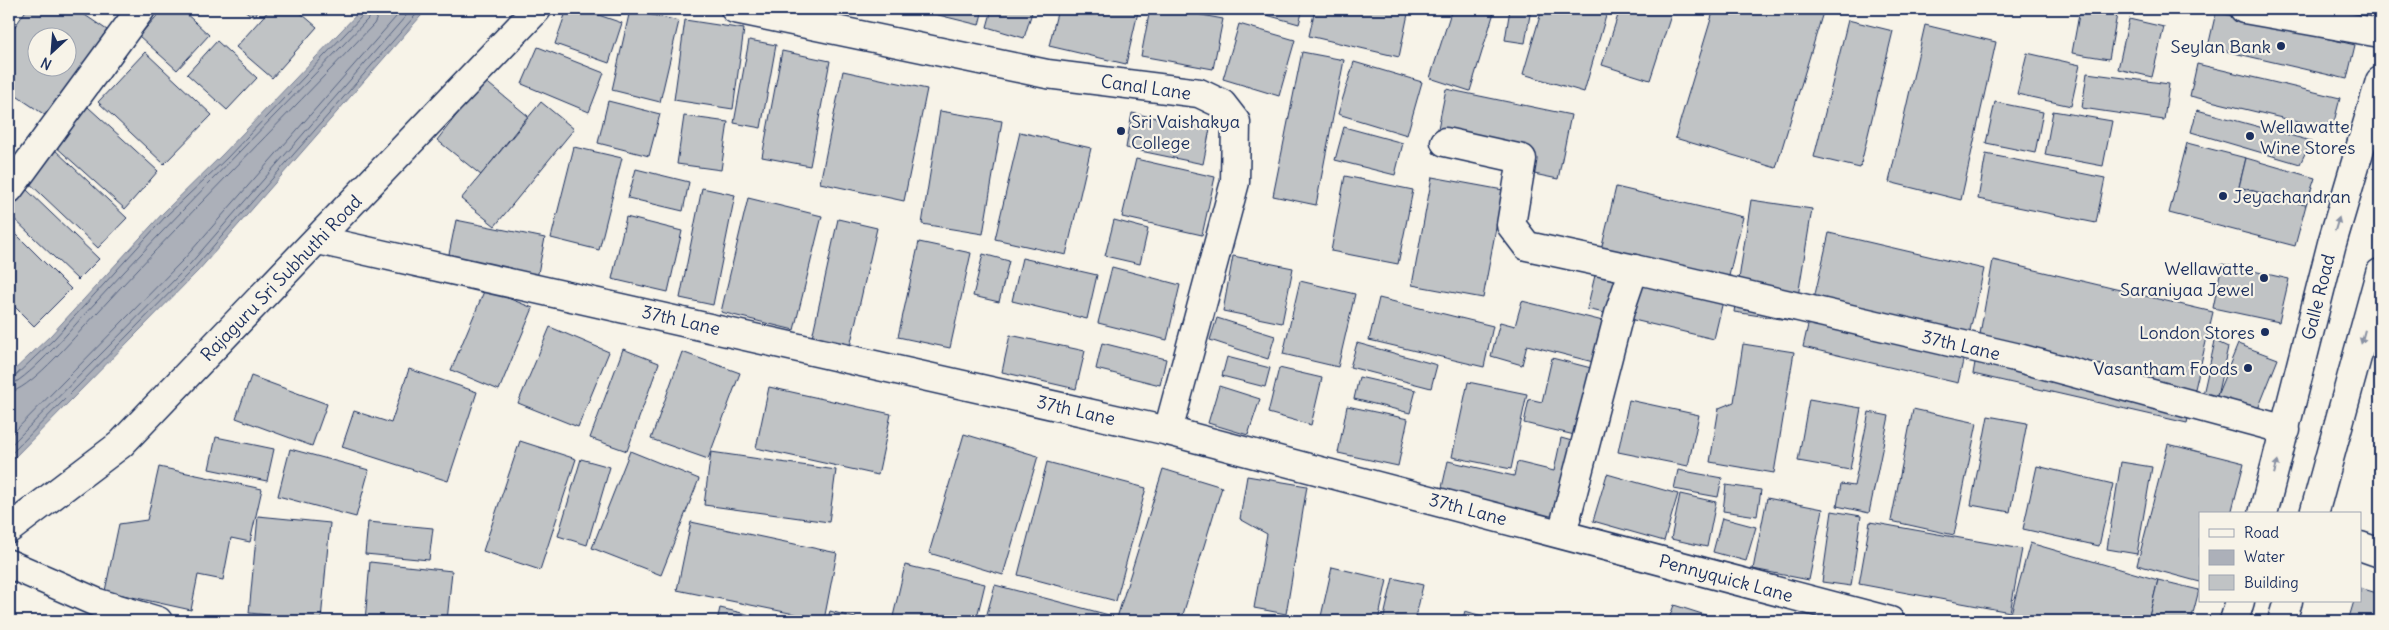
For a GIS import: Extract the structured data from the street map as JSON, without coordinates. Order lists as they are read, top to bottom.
{
  "streets": {
    "main road": [
      "Canal Lane",
      "Rajaguru Sri Subhuthi Road",
      "Galle Road",
      "37th Lane",
      "Pennyquick Lane"
    ]
  },
  "crossings": [
    ["Canal Lane", "37th Lane"],
    ["Rajaguru Sri Subhuthi Road", "37th Lane"],
    ["Galle Road", "37th Lane"],
    ["37th Lane", "Pennyquick Lane"]
  ],
  "places": [
    "Seylan Bank",
    "Sri Vaishakya College",
    "Wellawatte Wine Stores",
    "Jeyachandran",
    "Wellawatte Saraniyaa Jewel",
    "London Stores",
    "Vasantham Foods"
  ],
  "legend": ["Road", "Water", "Building"],
  "north": "bottom left"
}
